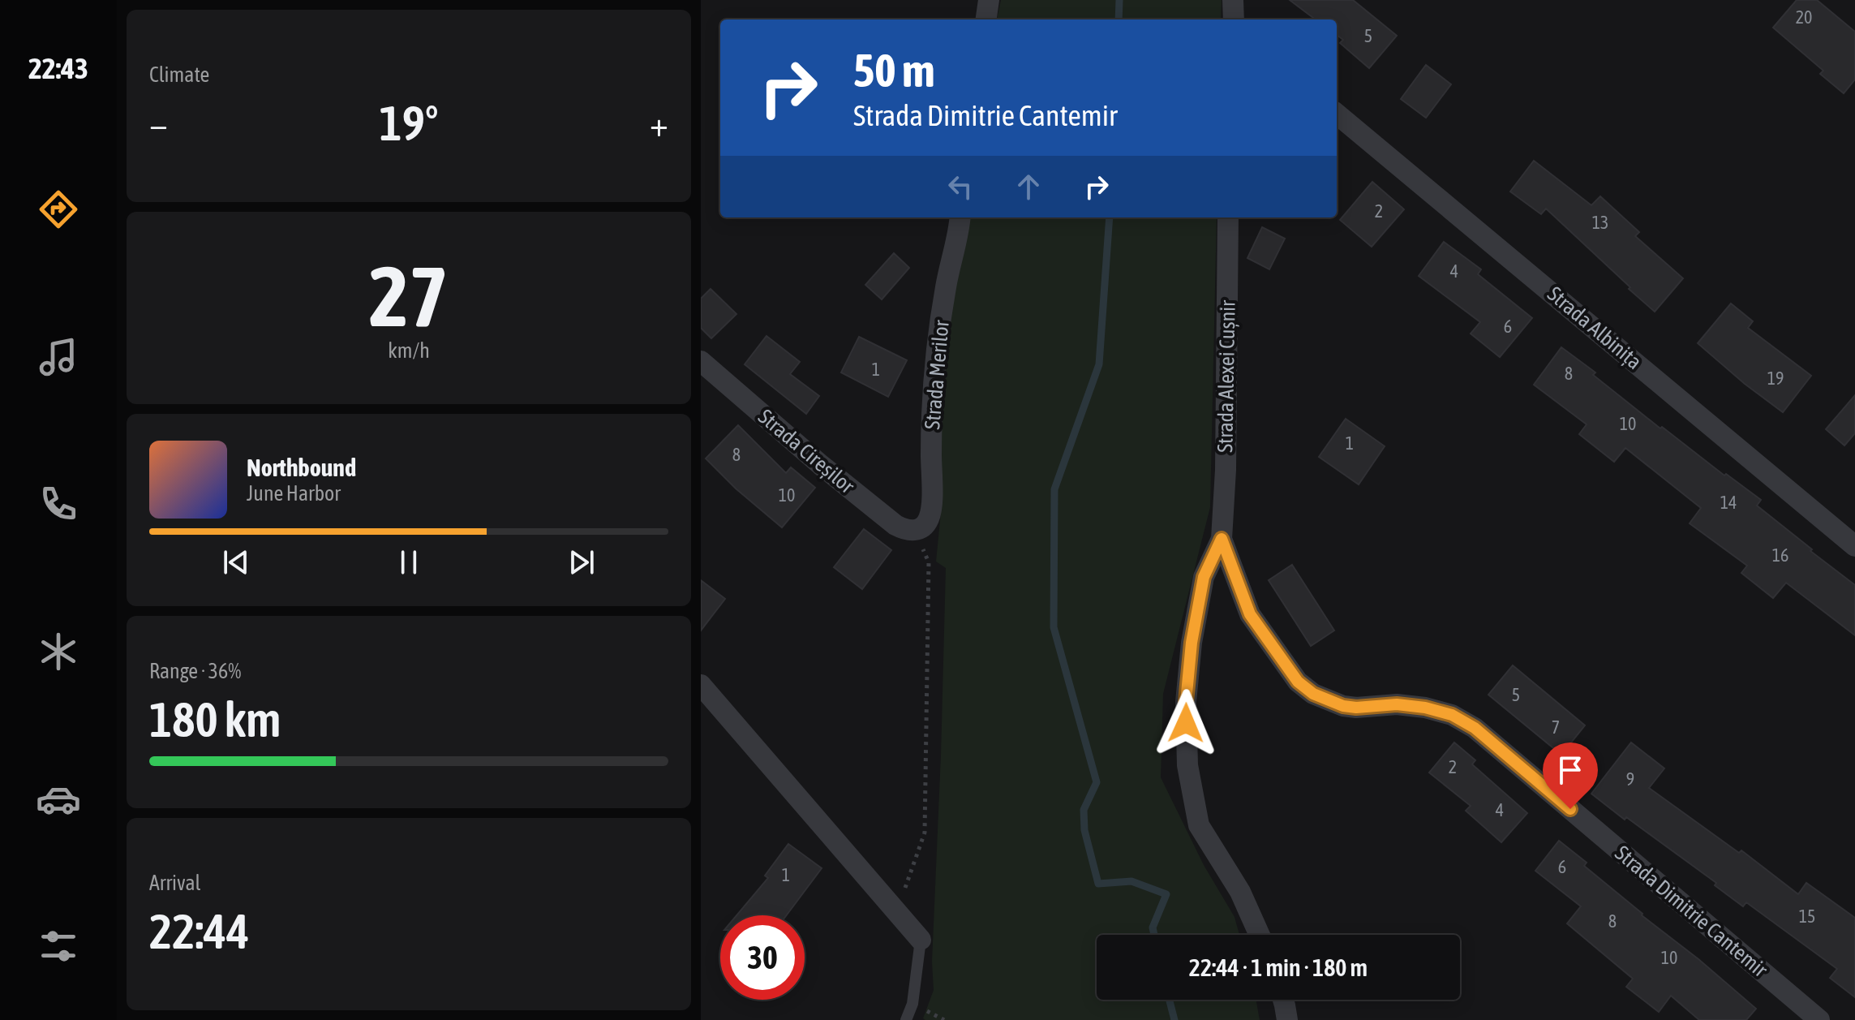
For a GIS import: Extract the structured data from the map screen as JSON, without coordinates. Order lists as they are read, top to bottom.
{
  "streets": {
    "street": [
      "Strada Albinița",
      "Strada Merilor",
      "Strada Alexei Cușnir",
      "Strada Cireșilor",
      "Strada Dimitrie Cantemir"
    ]
  },
  "crossings": [
    ["Strada Merilor", "Strada Cireșilor"],
    ["Strada Alexei Cușnir", "Strada Dimitrie Cantemir"]
  ],
  "house_numbers": [
    "20",
    "5",
    "2",
    "13",
    "4",
    "6",
    "1",
    "8",
    "19",
    "10",
    "1",
    "8",
    "10",
    "14",
    "16",
    "5",
    "7",
    "2",
    "9",
    "4",
    "6",
    "1",
    "15",
    "8",
    "10"
  ],
  "page": {
    "tabs": "22:43",
    "tile": [
      "Climate",
      ["27", "km/h"],
      ["Range · 36%", "180 km"],
      ["Arrival", "22:44"]
    ],
    "turn": ["50 m", "Strada Dimitrie Cantemir"],
    "heat": ["−", "19°", "+"],
    "song": ["Northbound", "June Harbor"],
    "limit": "30",
    "trip": "22:44 · 1 min · 180 m"
  }
}
